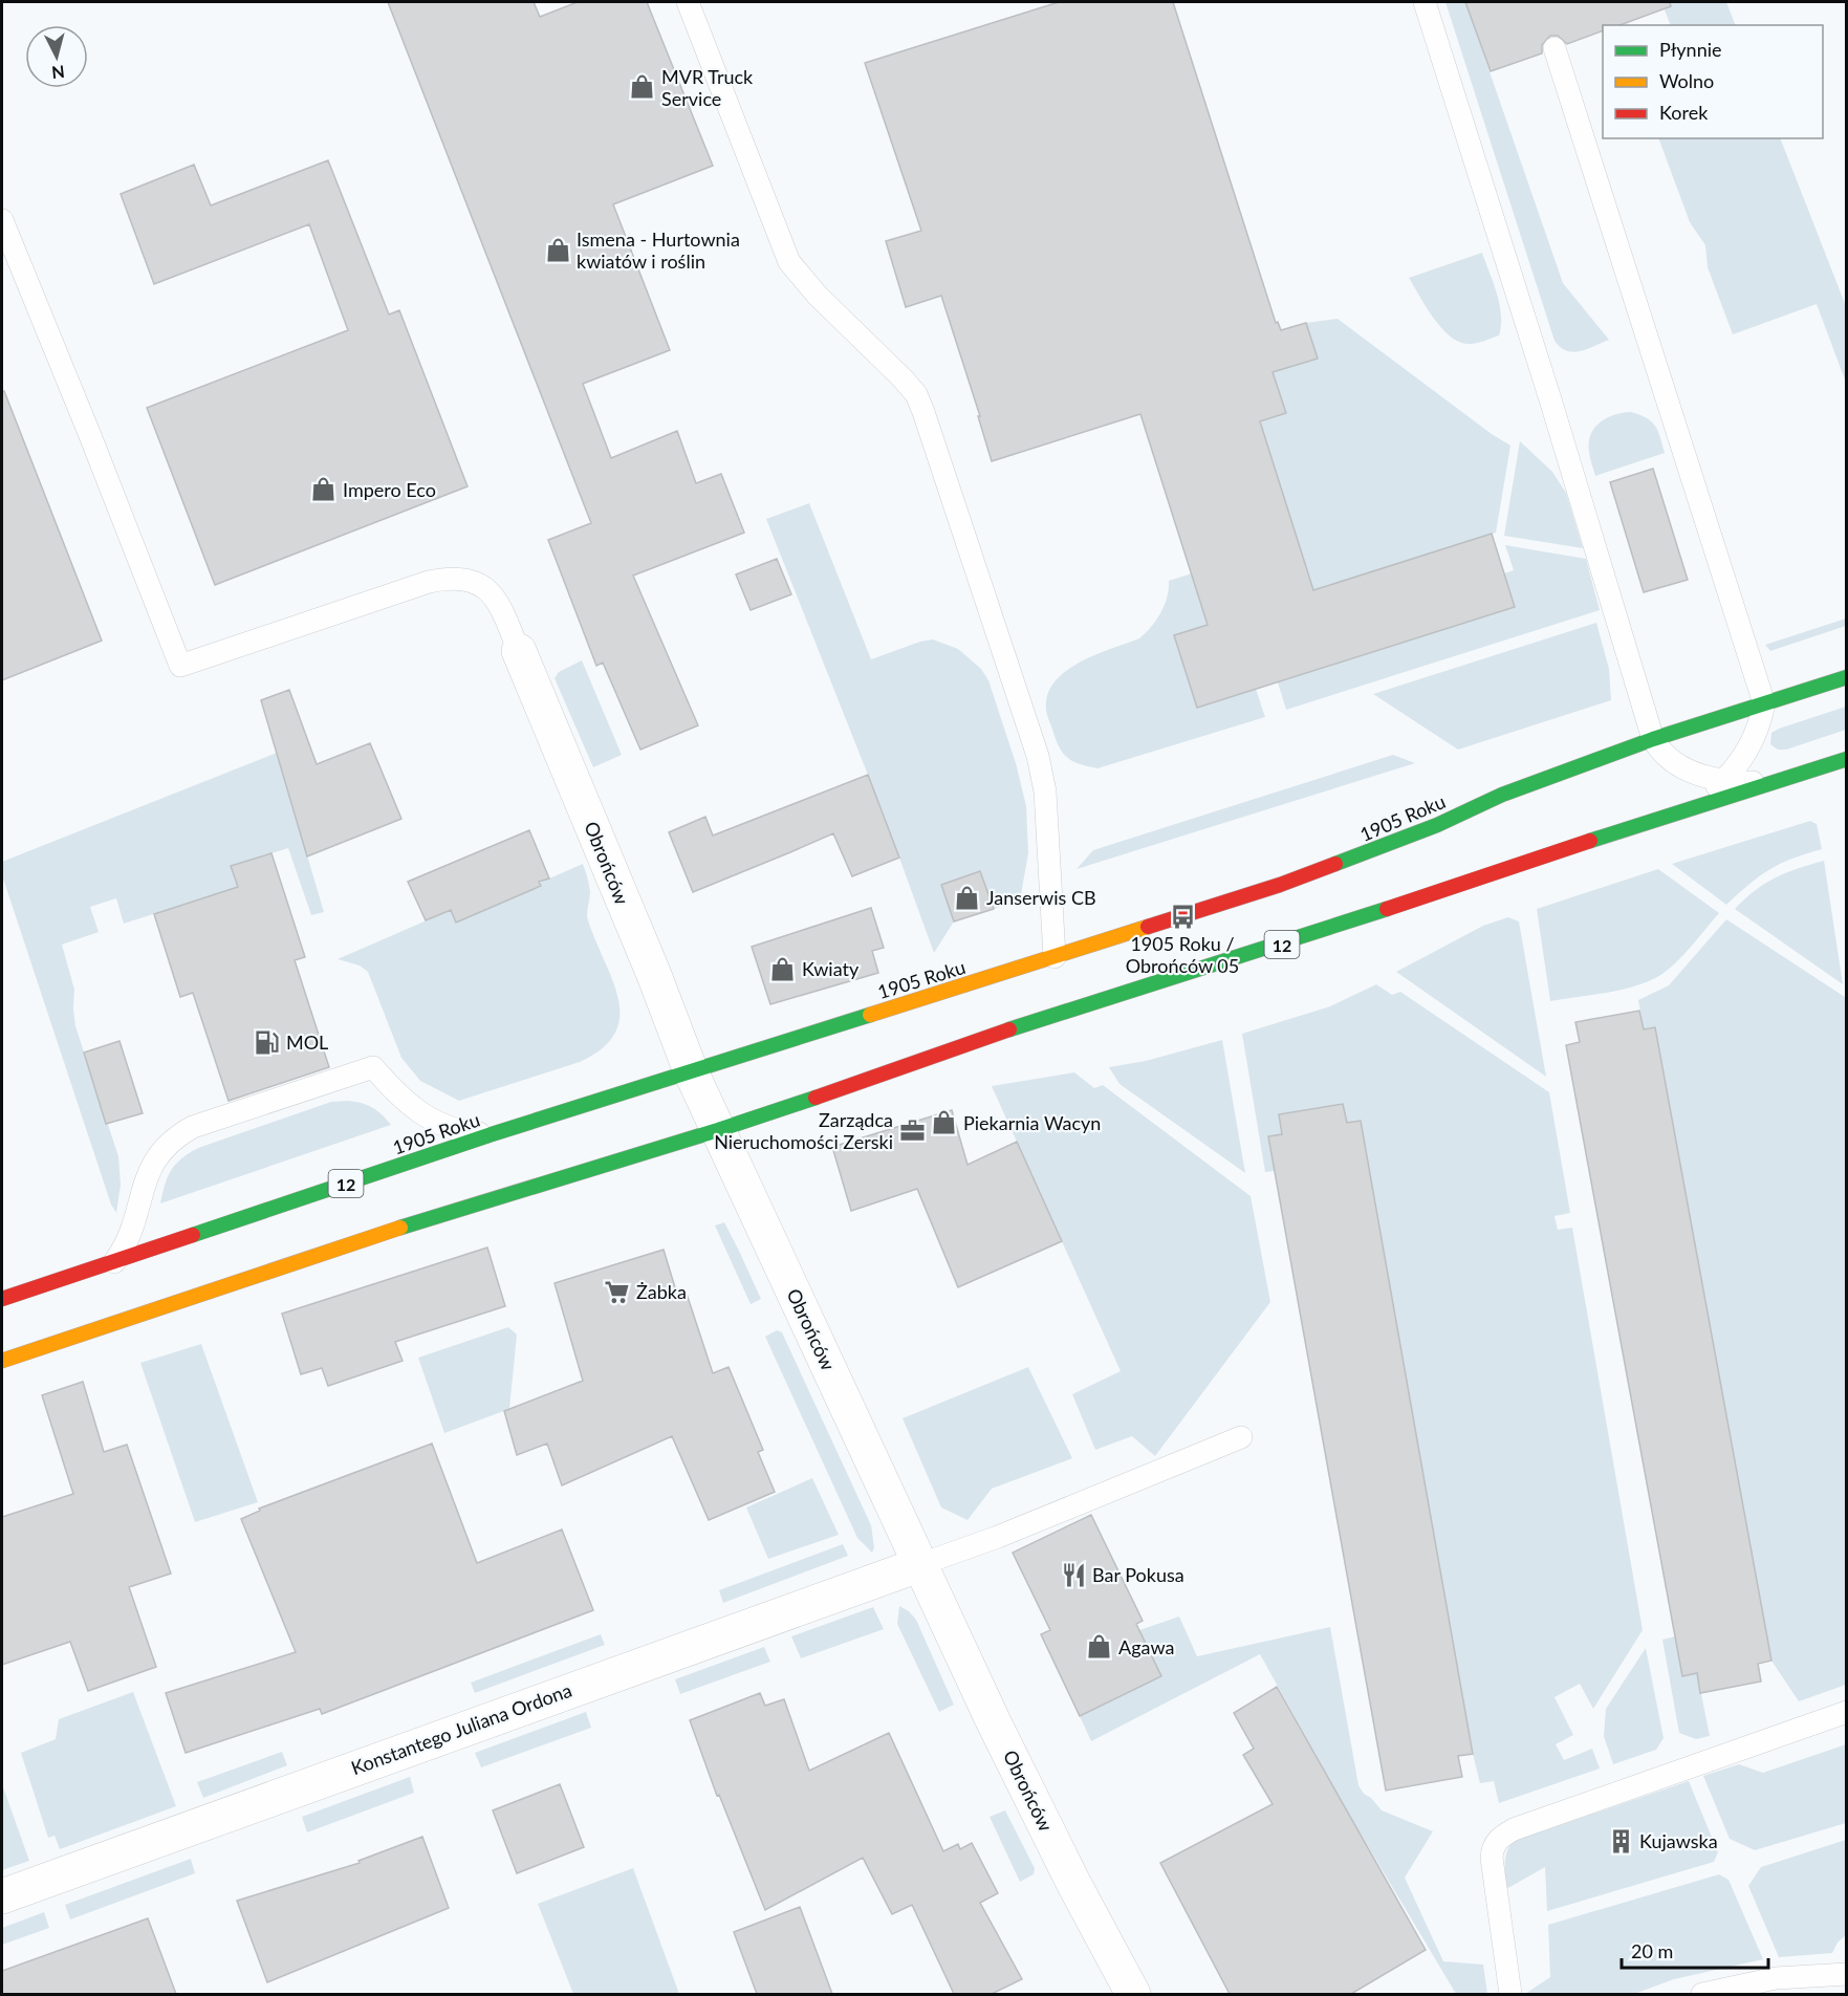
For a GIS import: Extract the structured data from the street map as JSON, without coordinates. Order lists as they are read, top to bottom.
{
  "streets": {
    "main road": ["1905 Roku", "12"],
    "street": ["Obrońców", "Konstantego Juliana Ordona"]
  },
  "crossings": [
    ["1905 Roku", "Obrońców"],
    ["Obrońców", "12"],
    ["Obrońców", "Konstantego Juliana Ordona"]
  ],
  "places": {
    "shop": [
      "MVR Truck Service",
      "Ismena - Hurtownia kwiatów i roślin",
      "Impero Eco",
      "Janserwis CB",
      "Kwiaty",
      "Piekarnia Wacyn",
      "Agawa"
    ],
    "bus stop": ["1905 Roku / Obrońców 05"],
    "fuel station": ["MOL"],
    "office": ["Zarządca Nieruchomości Zerski"],
    "supermarket": ["Żabka"],
    "restaurant": ["Bar Pokusa"],
    "building": ["Kujawska"]
  },
  "legend": ["Płynnie", "Wolno", "Korek"],
  "scale_bar": "20 m",
  "north": "bottom"
}
